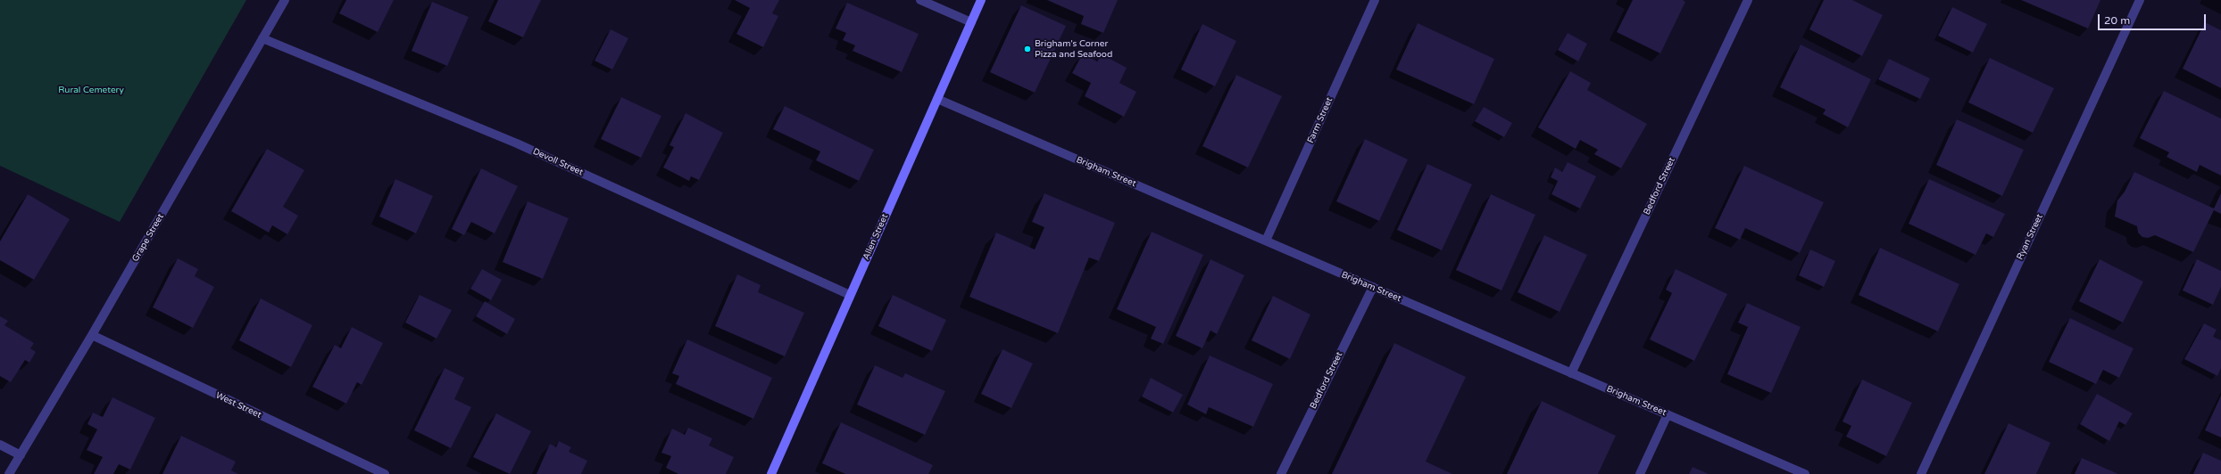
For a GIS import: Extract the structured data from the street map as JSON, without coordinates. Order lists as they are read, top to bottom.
{
  "streets": {
    "street": [
      "Farm Street",
      "Devoll Street",
      "Brigham Street",
      "Bedford Street",
      "Allen Street",
      "Ryan Street",
      "Grape Street",
      "West Street"
    ]
  },
  "crossings": [
    ["Farm Street", "Brigham Street"],
    ["Devoll Street", "Allen Street"],
    ["Devoll Street", "Grape Street"],
    ["Brigham Street", "Bedford Street"],
    ["Brigham Street", "Allen Street"],
    ["Grape Street", "West Street"]
  ],
  "parks": ["Rural Cemetery"],
  "places": ["Brigham's Corner Pizza and Seafood"],
  "scale_bar": "20 m"
}
